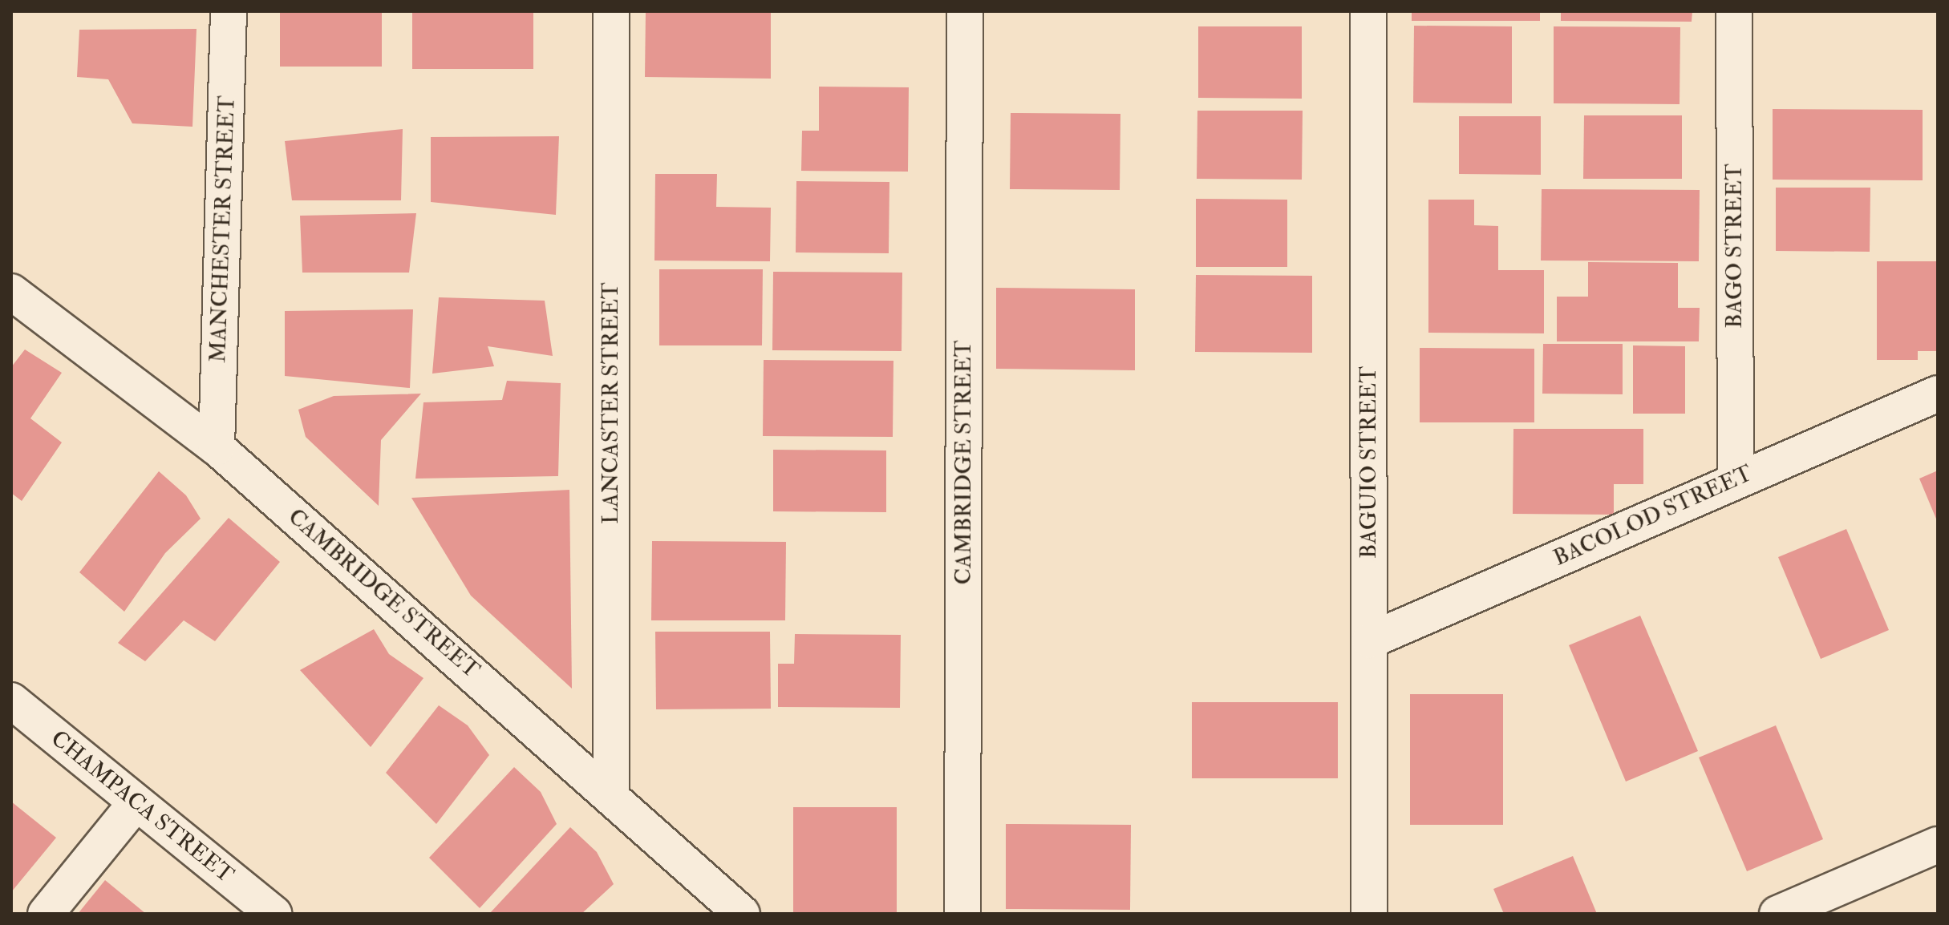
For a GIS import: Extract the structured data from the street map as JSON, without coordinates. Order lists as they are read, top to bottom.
{
  "streets": {
    "street": [
      "MANCHESTER STREET",
      "BAGO STREET",
      "LANCASTER STREET",
      "CAMBRIDGE STREET",
      "BAGUIO STREET",
      "BACOLOD STREET",
      "CHAMPACA STREET"
    ]
  },
  "crossings": [
    ["MANCHESTER STREET", "CAMBRIDGE STREET"],
    ["BAGO STREET", "BACOLOD STREET"],
    ["LANCASTER STREET", "CAMBRIDGE STREET"],
    ["BAGUIO STREET", "BACOLOD STREET"]
  ]
}
